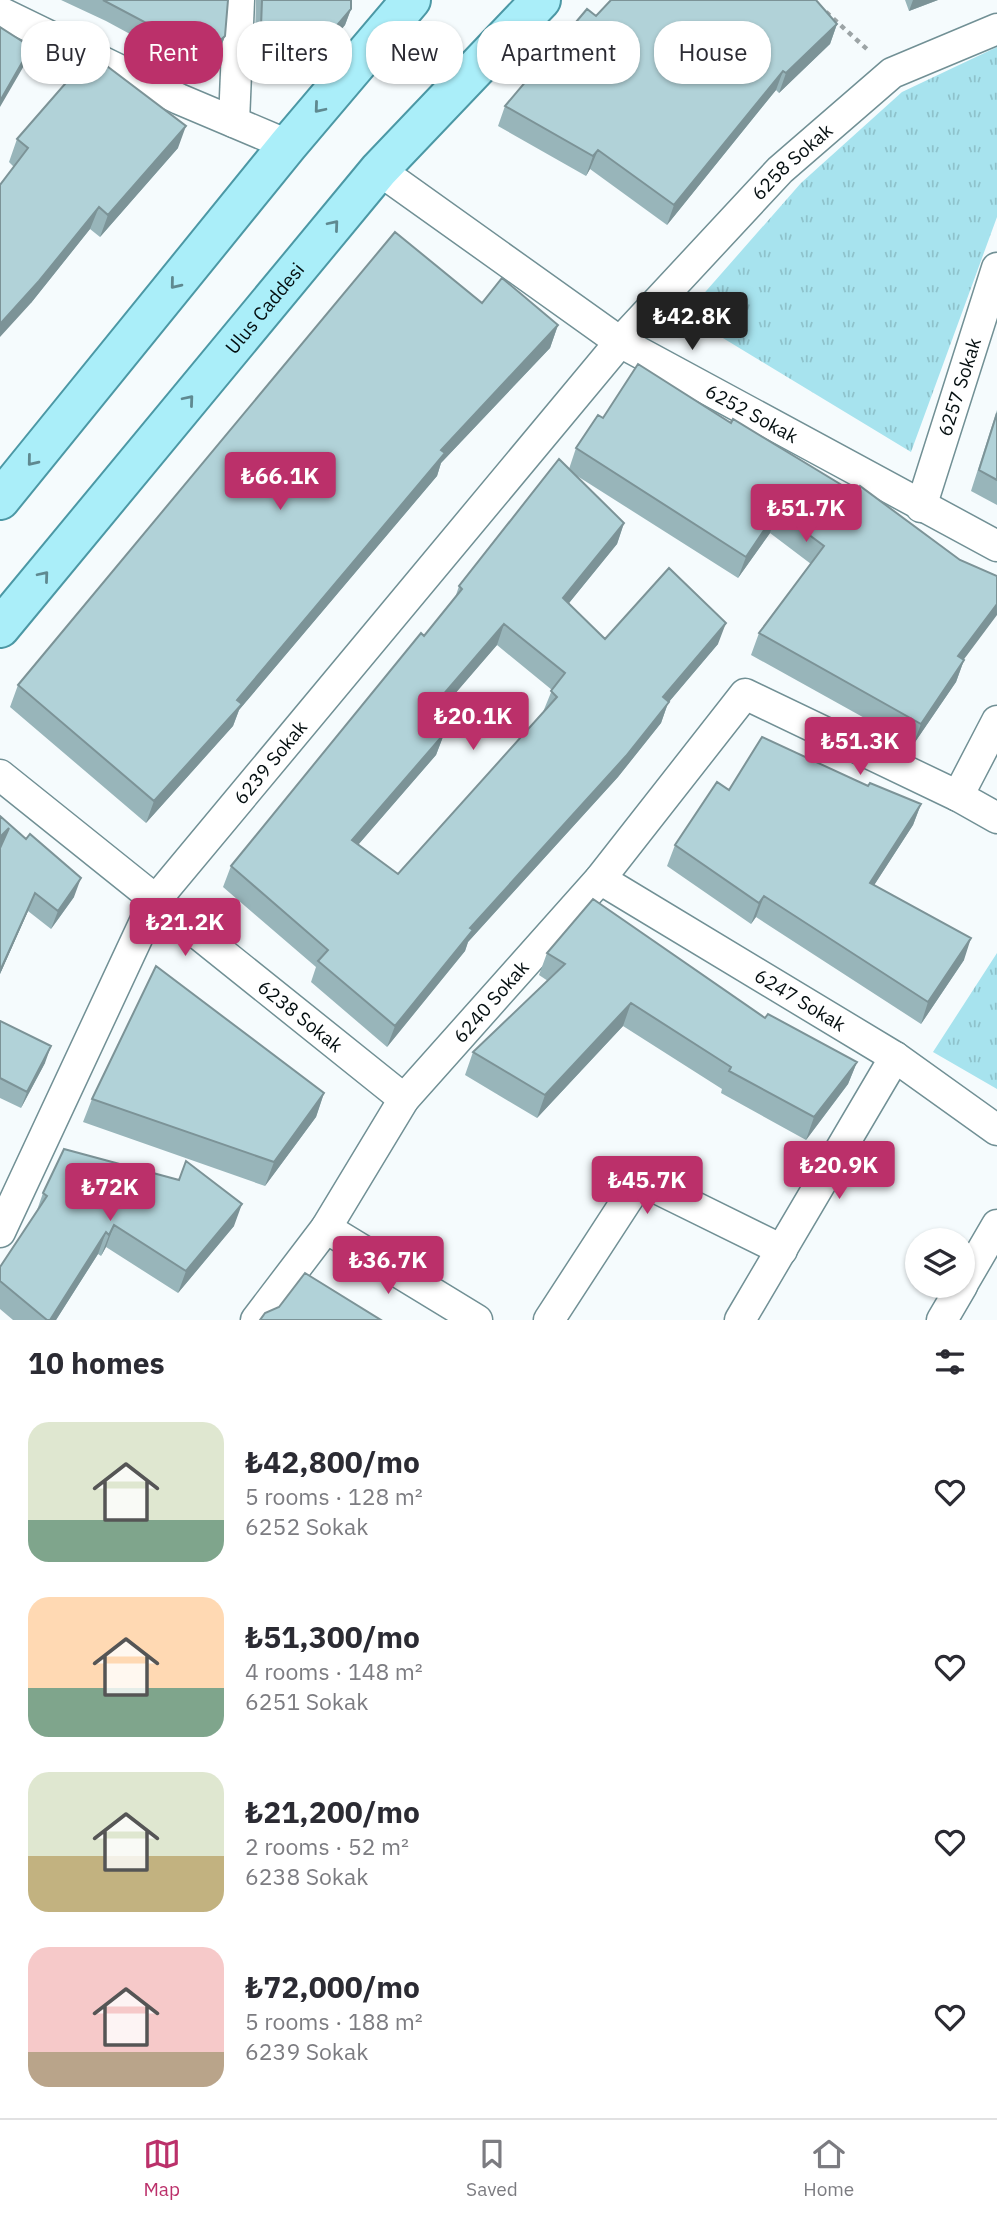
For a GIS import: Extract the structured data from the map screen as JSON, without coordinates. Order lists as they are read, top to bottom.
{
  "streets": {
    "main road": ["Ulus Caddesi"],
    "street": [
      "6258 Sokak",
      "6257 Sokak",
      "6252 Sokak",
      "6239 Sokak",
      "6240 Sokak",
      "6247 Sokak",
      "6238 Sokak"
    ]
  },
  "crossings": [
    ["6258 Sokak", "6252 Sokak"],
    ["6258 Sokak", "6239 Sokak"],
    ["Ulus Caddesi", "6252 Sokak"],
    ["6257 Sokak", "6252 Sokak"],
    ["6252 Sokak", "6239 Sokak"],
    ["6239 Sokak", "6238 Sokak"],
    ["6240 Sokak", "6247 Sokak"],
    ["6240 Sokak", "6238 Sokak"]
  ],
  "page": {
    "chip": [
      "Buy",
      "Rent",
      "Filters",
      "New",
      "Apartment",
      "House"
    ],
    "price": [
      "₺42.8K",
      "₺66.1K",
      "₺51.7K",
      "₺20.1K",
      "₺51.3K",
      "₺21.2K",
      "₺20.9K",
      "₺45.7K",
      "₺72K",
      "₺36.7K"
    ],
    "heading": "10 homes",
    "list": [
      {
        "name": "₺42,800/mo",
        "note": "5 rooms · 128 m² · 6252 Sokak"
      },
      {
        "name": "₺51,300/mo",
        "note": "4 rooms · 148 m² · 6251 Sokak"
      },
      {
        "name": "₺21,200/mo",
        "note": "2 rooms · 52 m² · 6238 Sokak"
      },
      {
        "name": "₺72,000/mo",
        "note": "5 rooms · 188 m² · 6239 Sokak"
      }
    ],
    "tabs": ["Map", "Saved", "Home"]
  }
}
